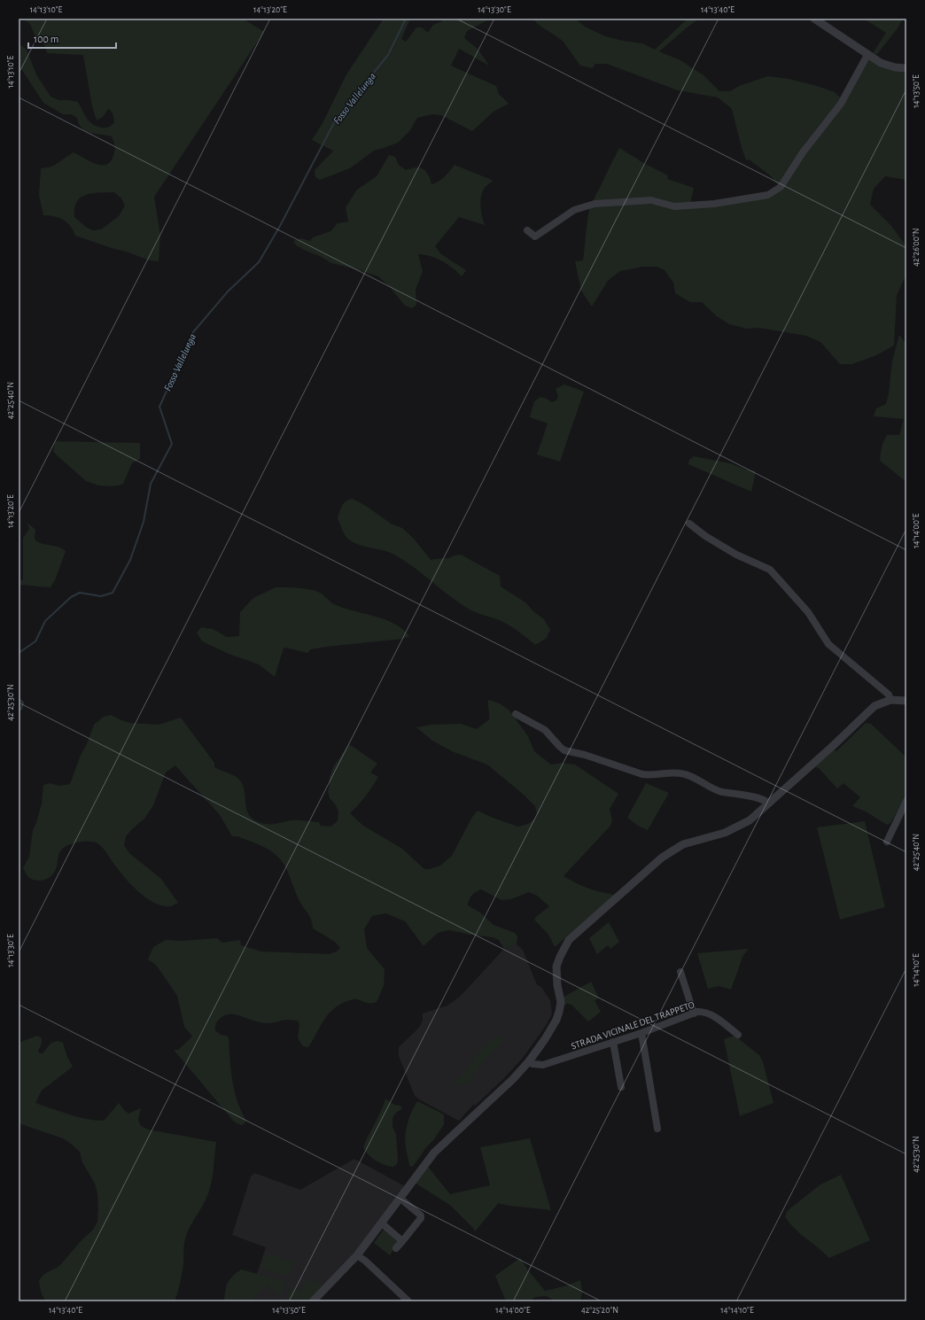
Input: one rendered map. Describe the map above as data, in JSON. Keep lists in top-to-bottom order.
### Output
{
  "streets": {
    "street": ["STRADA VICINALE DEL TRAPPETO"]
  },
  "water": ["Fosso Vallelunga"],
  "scale_bar": "100 m",
  "coordinates": [
    "14°13'10\"E",
    "14°13'20\"E",
    "14°13'30\"E",
    "14°13'40\"E",
    "14°13'50\"E",
    "42°26'00\"N",
    "42°25'40\"N",
    "14°14'00\"E",
    "42°25'30\"N",
    "14°14'10\"E",
    "42°25'20\"N"
  ]
}
